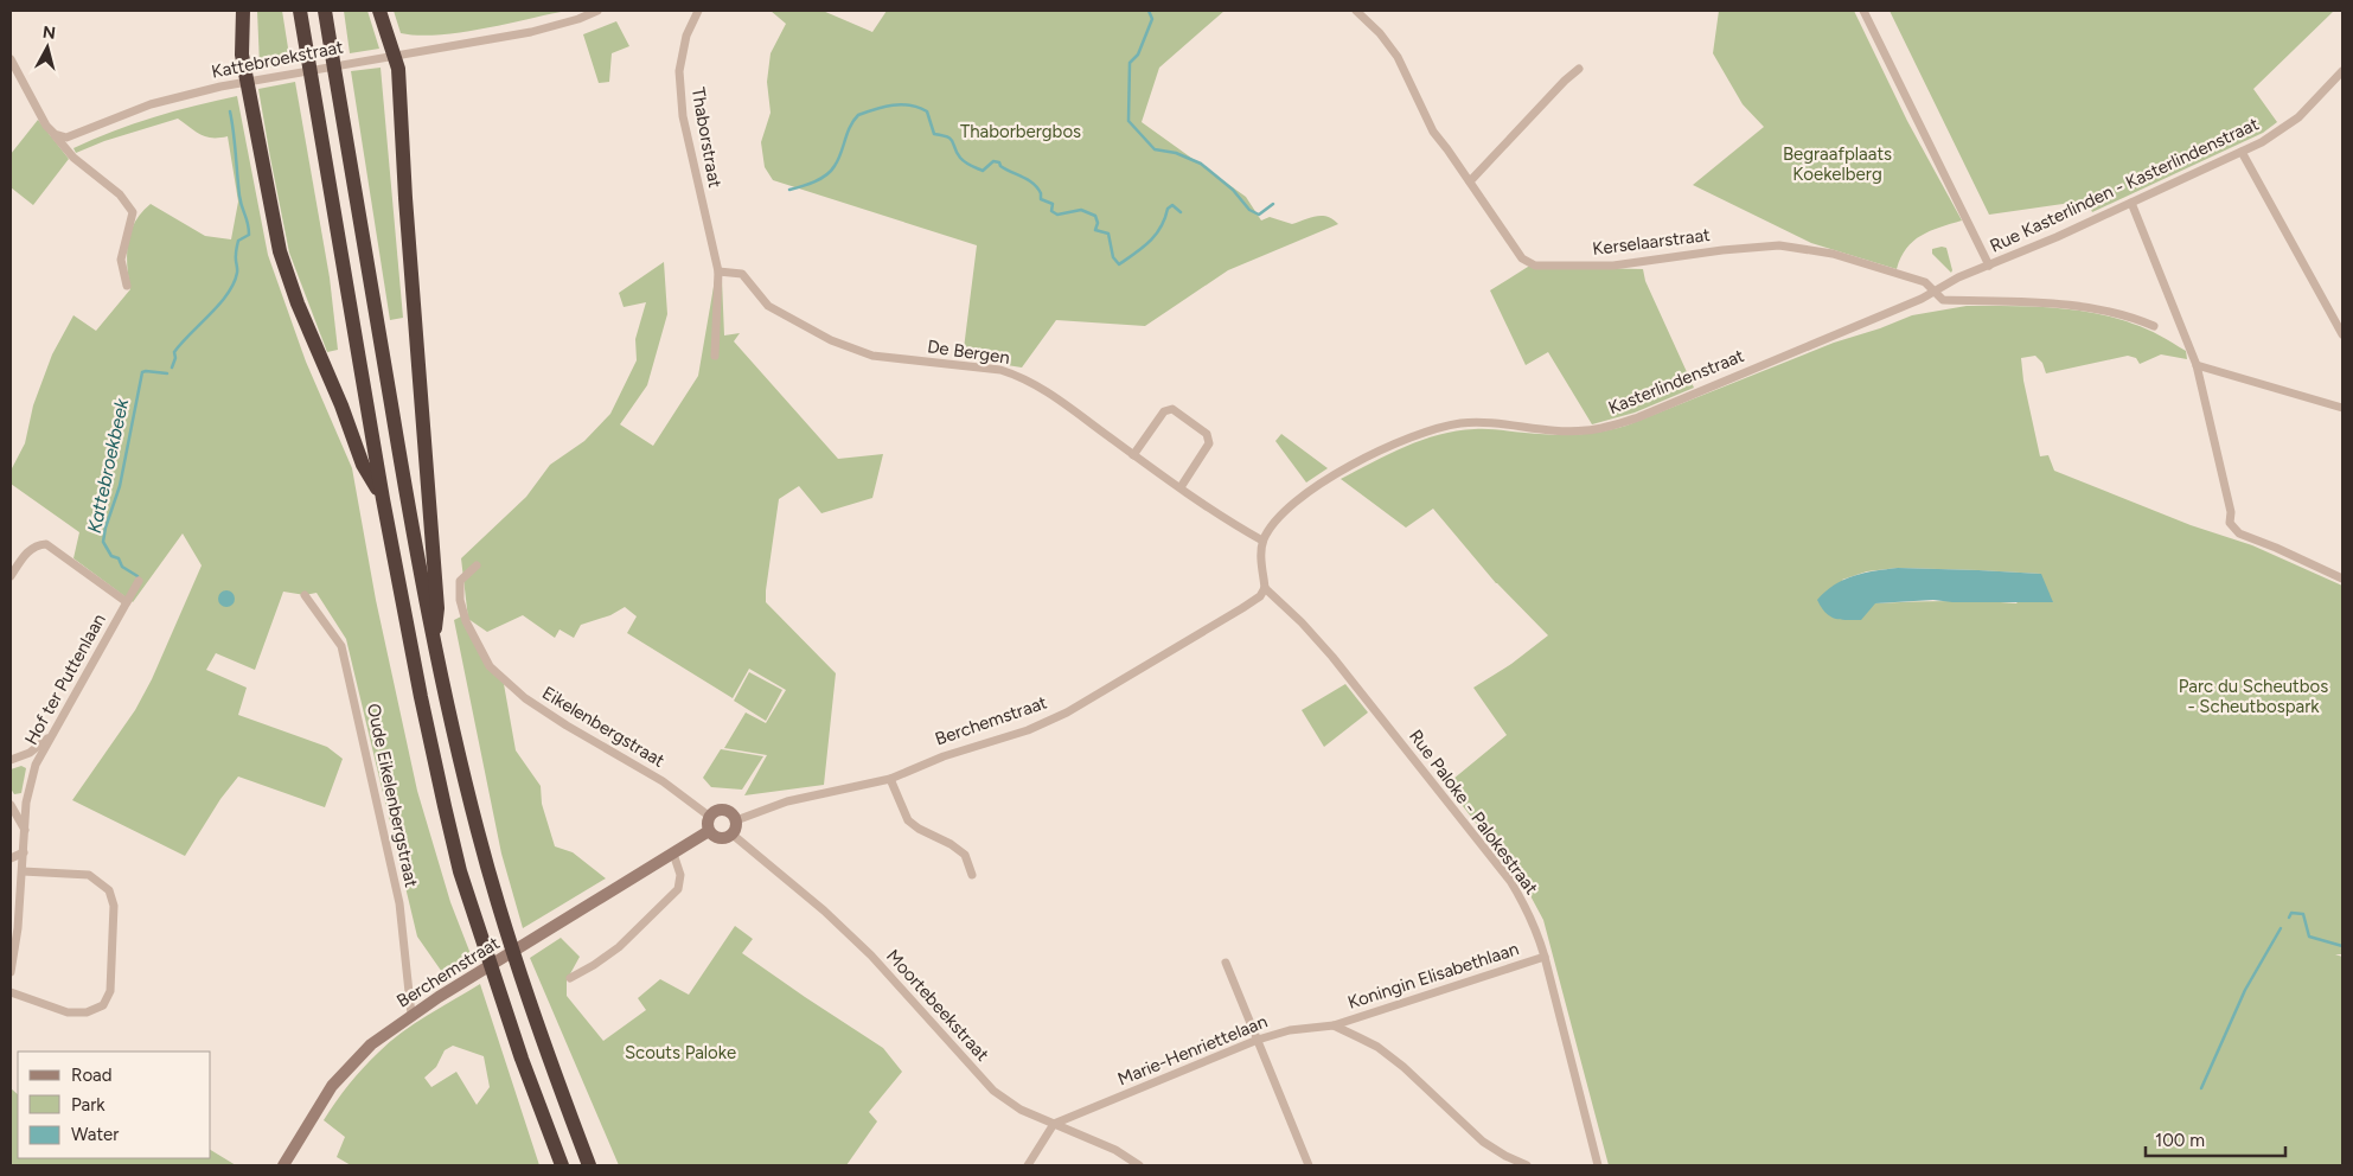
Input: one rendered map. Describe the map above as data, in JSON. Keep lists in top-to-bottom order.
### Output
{
  "streets": {
    "street": [
      "Kattebroekstraat",
      "Thaborstraat",
      "Rue Kasterlinden - Kasterlindenstraat",
      "Kerselaarstraat",
      "De Bergen",
      "Kasterlindenstraat",
      "Hof ter Puttenlaan",
      "Berchemstraat",
      "Eikelenbergstraat",
      "Oude Eikelenbergstraat",
      "Rue Paloke - Palokestraat",
      "Koningin Elisabethlaan",
      "Moortebeekstraat",
      "Marie-Henriettelaan"
    ]
  },
  "crossings": [
    ["Thaborstraat", "De Bergen"],
    ["Rue Kasterlinden - Kasterlindenstraat", "Kerselaarstraat"],
    ["Rue Kasterlinden - Kasterlindenstraat", "Kasterlindenstraat"],
    ["Kerselaarstraat", "Kasterlindenstraat"],
    ["De Bergen", "Kasterlindenstraat"],
    ["Berchemstraat", "Eikelenbergstraat"],
    ["Berchemstraat", "Oude Eikelenbergstraat"],
    ["Berchemstraat", "Rue Paloke - Palokestraat"],
    ["Berchemstraat", "Moortebeekstraat"],
    ["Eikelenbergstraat", "Moortebeekstraat"],
    ["Rue Paloke - Palokestraat", "Koningin Elisabethlaan"],
    ["Koningin Elisabethlaan", "Marie-Henriettelaan"],
    ["Moortebeekstraat", "Marie-Henriettelaan"]
  ],
  "water": ["Kattebroekbeek"],
  "parks": [
    "Thaborbergbos",
    "Begraafplaats Koekelberg",
    "Parc du Scheutbos - Scheutbospark",
    "Scouts Paloke"
  ],
  "legend": ["Road", "Park", "Water"],
  "scale_bar": "100 m",
  "north": "top"
}
